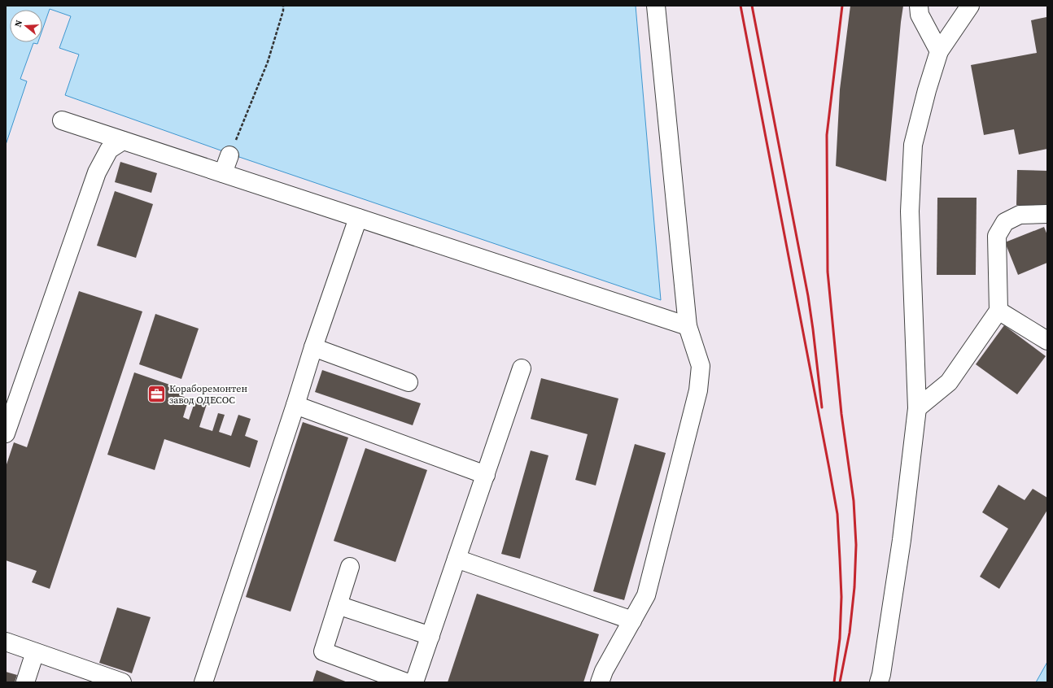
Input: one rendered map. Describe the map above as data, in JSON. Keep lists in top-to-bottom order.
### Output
{
  "places": {
    "office": ["Кораборемонтен завод ОДЕСОС"]
  },
  "north": "left"
}
